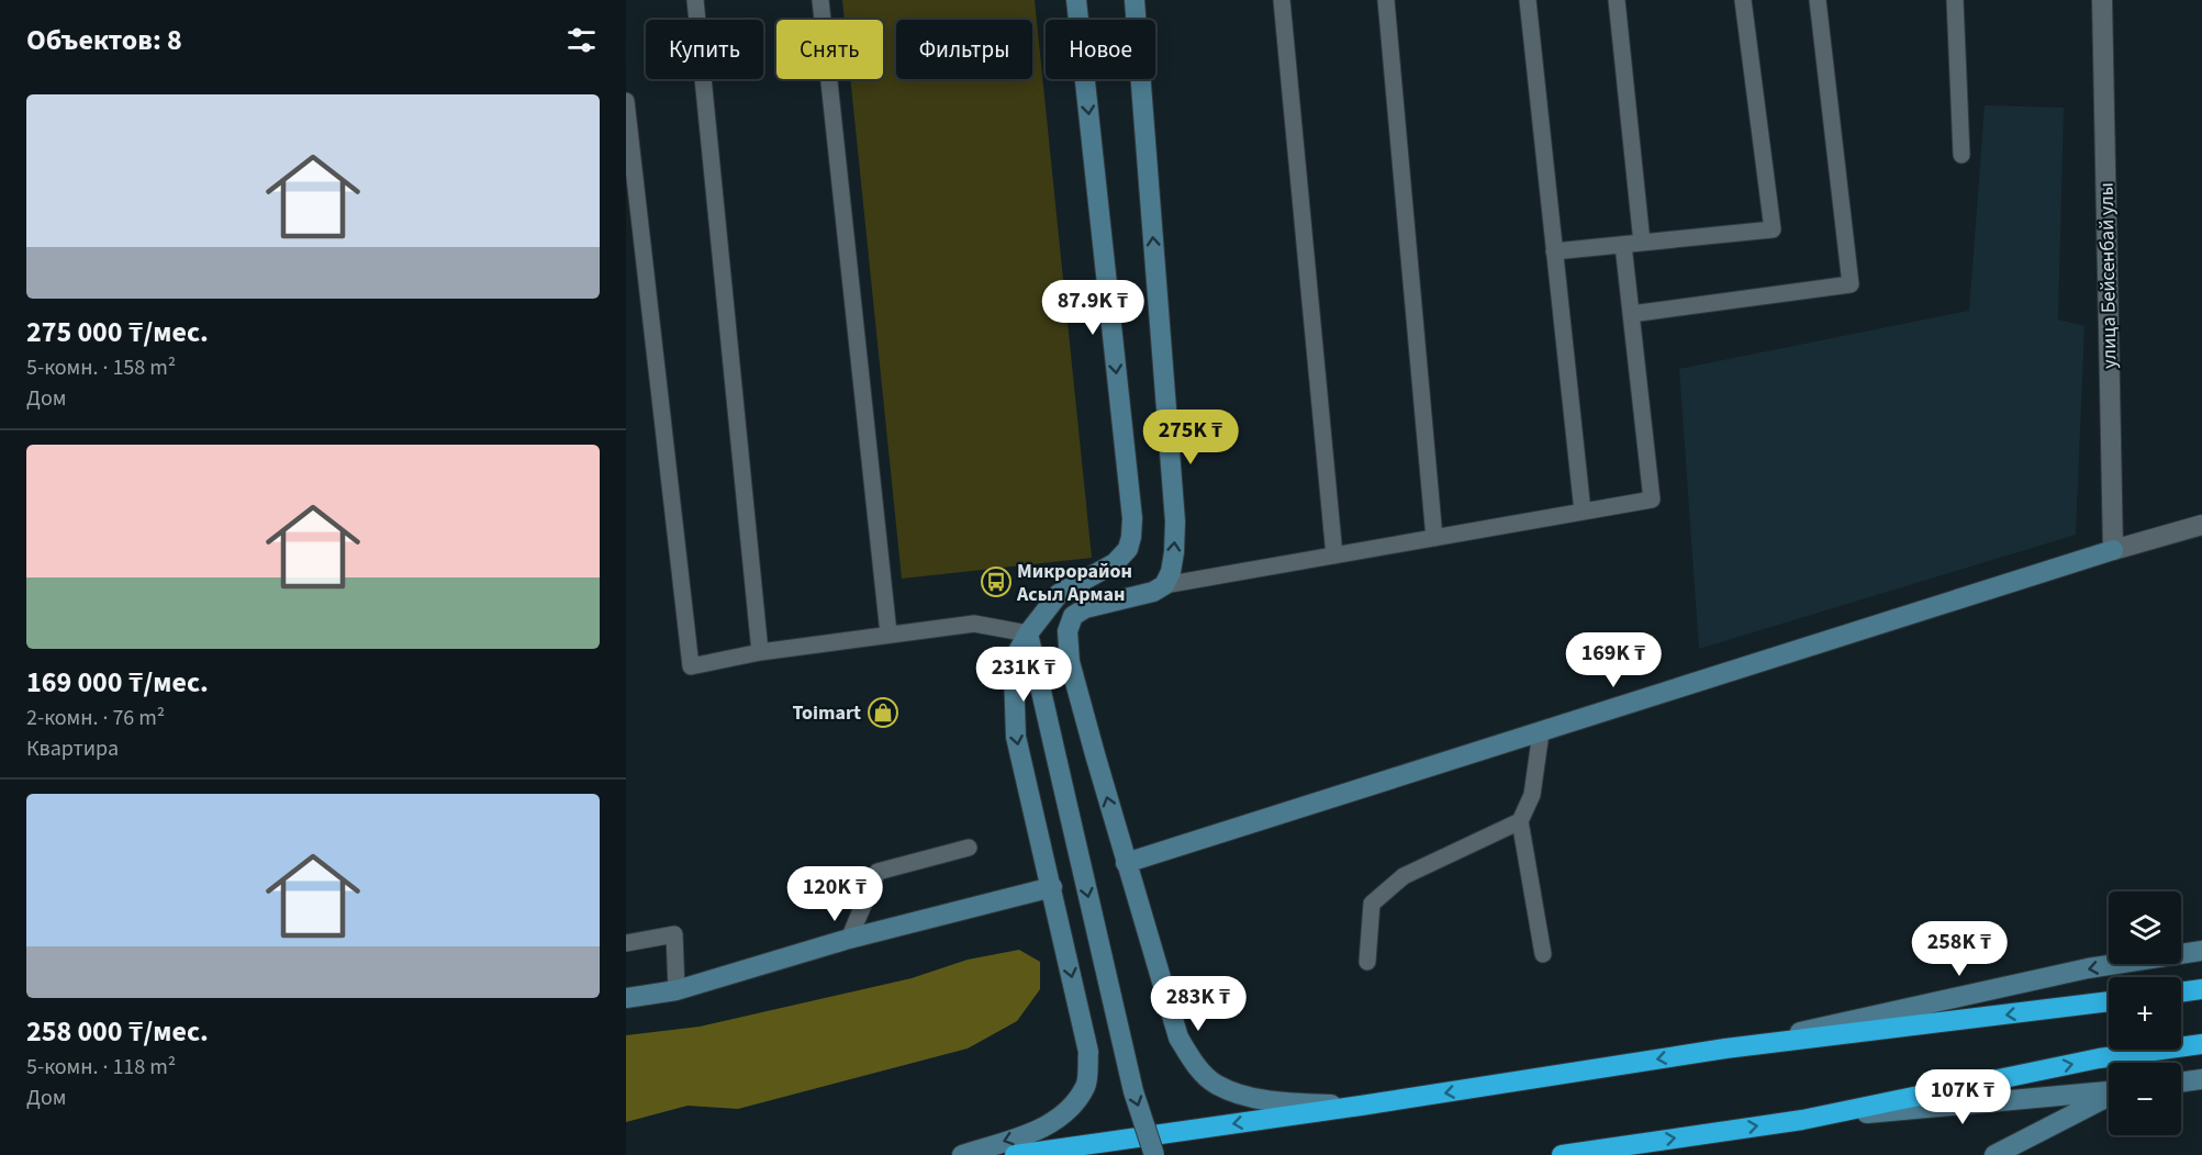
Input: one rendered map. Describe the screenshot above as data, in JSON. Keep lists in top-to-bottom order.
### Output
{
  "streets": {
    "street": ["улица Бейсенбай улы"]
  },
  "places": {
    "bus stop": ["Микрорайон Асыл Арман"],
    "shop": ["Toimart"]
  },
  "page": {
    "heading": "Объектов: 8",
    "chip": [
      "Купить",
      "Снять",
      "Фильтры",
      "Новое"
    ],
    "list": [
      {
        "name": "275 000 ₸/мес.",
        "note": "5-комн. · 158 m² · Дом"
      },
      {
        "name": "169 000 ₸/мес.",
        "note": "2-комн. · 76 m² · Квартира"
      },
      {
        "name": "258 000 ₸/мес.",
        "note": "5-комн. · 118 m² · Дом"
      }
    ],
    "price": [
      "87.9K ₸",
      "275K ₸",
      "169K ₸",
      "231K ₸",
      "120K ₸",
      "258K ₸",
      "283K ₸",
      "107K ₸"
    ],
    "map_buttons": ["+", "−"]
  }
}
